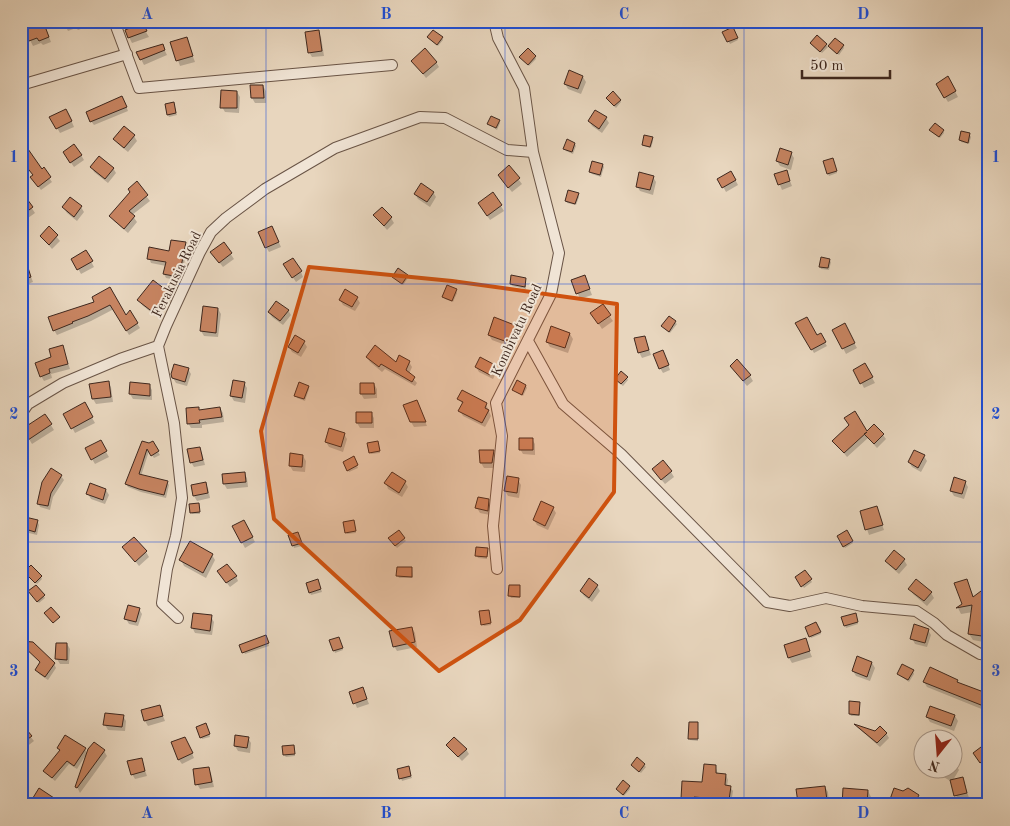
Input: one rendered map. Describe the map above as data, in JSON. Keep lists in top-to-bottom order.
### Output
{
  "streets": {
    "street": ["Ferakusia Road", "Kombivatu Road"]
  },
  "crossings": [
    ["Ferakusia Road", "Kombivatu Road"]
  ],
  "scale_bar": "50 m",
  "north": "bottom",
  "grid": {
    "columns": [
      "A",
      "B",
      "C",
      "D"
    ],
    "rows": ["1", "2", "3"]
  }
}
